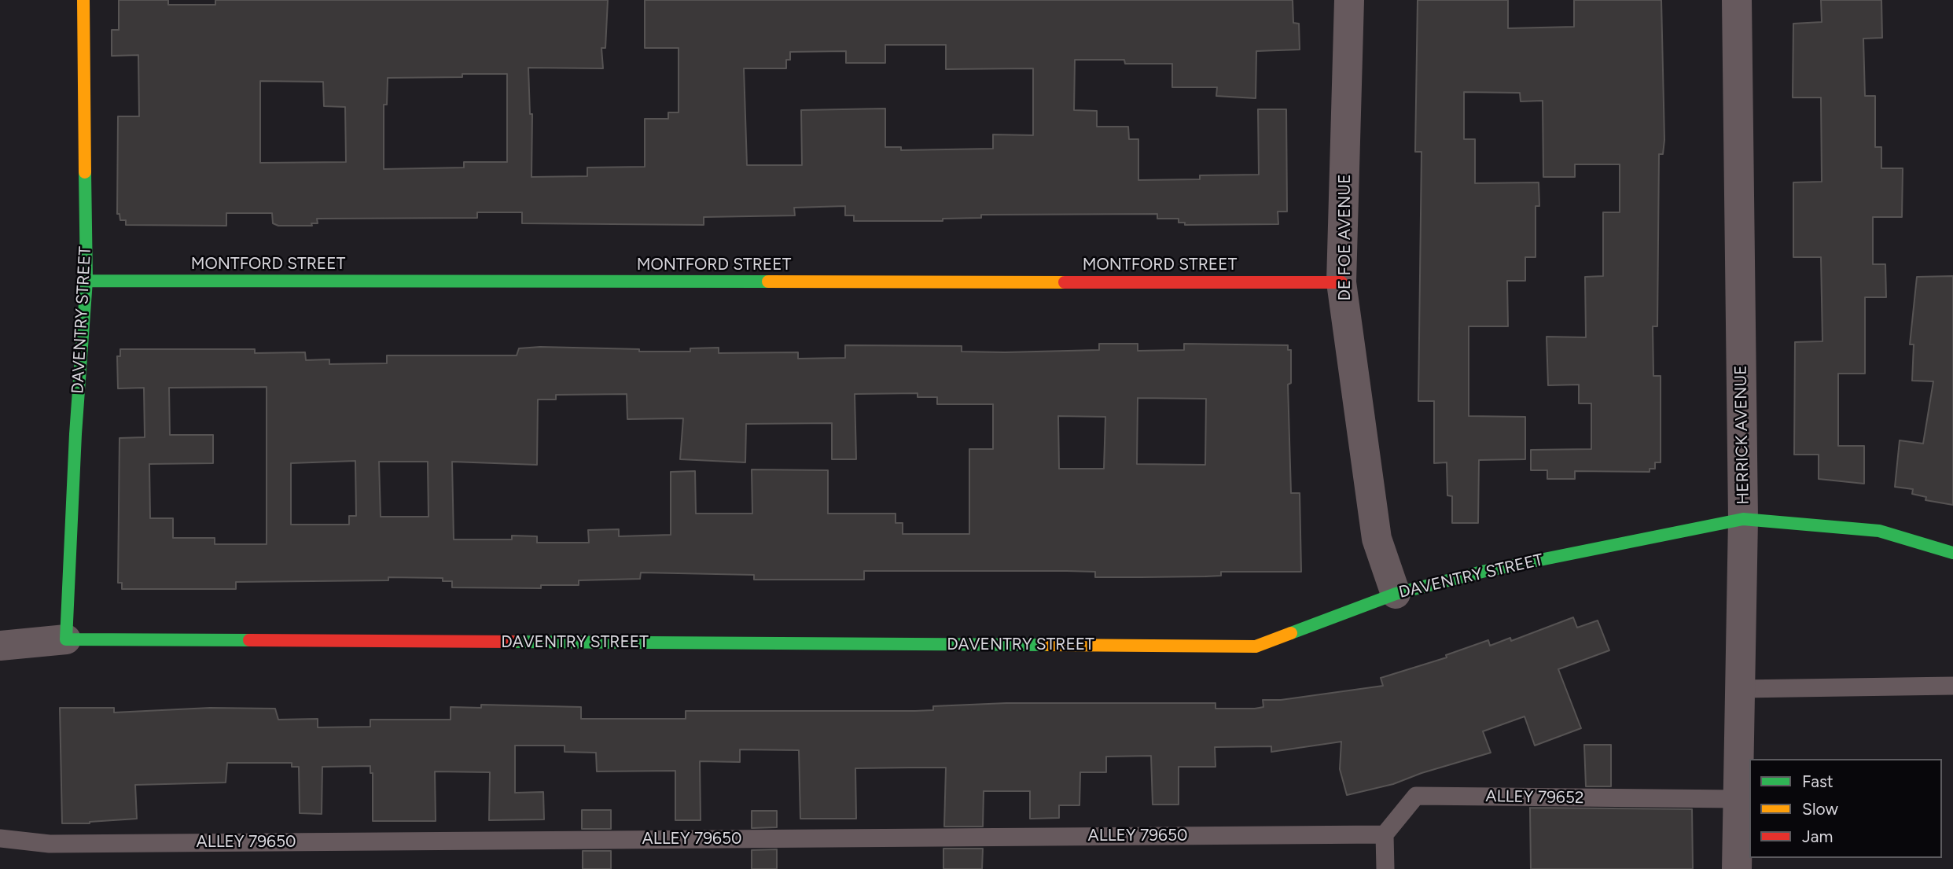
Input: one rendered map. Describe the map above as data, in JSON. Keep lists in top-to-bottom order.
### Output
{
  "streets": {
    "street": [
      "DE FOE AVENUE",
      "MONTFORD STREET",
      "DAVENTRY STREET",
      "HERRICK AVENUE"
    ],
    "lane": ["ALLEY 79652", "ALLEY 79650"]
  },
  "crossings": [
    ["DE FOE AVENUE", "MONTFORD STREET"],
    ["DE FOE AVENUE", "DAVENTRY STREET"],
    ["MONTFORD STREET", "DAVENTRY STREET"],
    ["DAVENTRY STREET", "HERRICK AVENUE"],
    ["HERRICK AVENUE", "ALLEY 79652"],
    ["ALLEY 79652", "ALLEY 79650"]
  ],
  "legend": ["Fast", "Slow", "Jam"]
}
